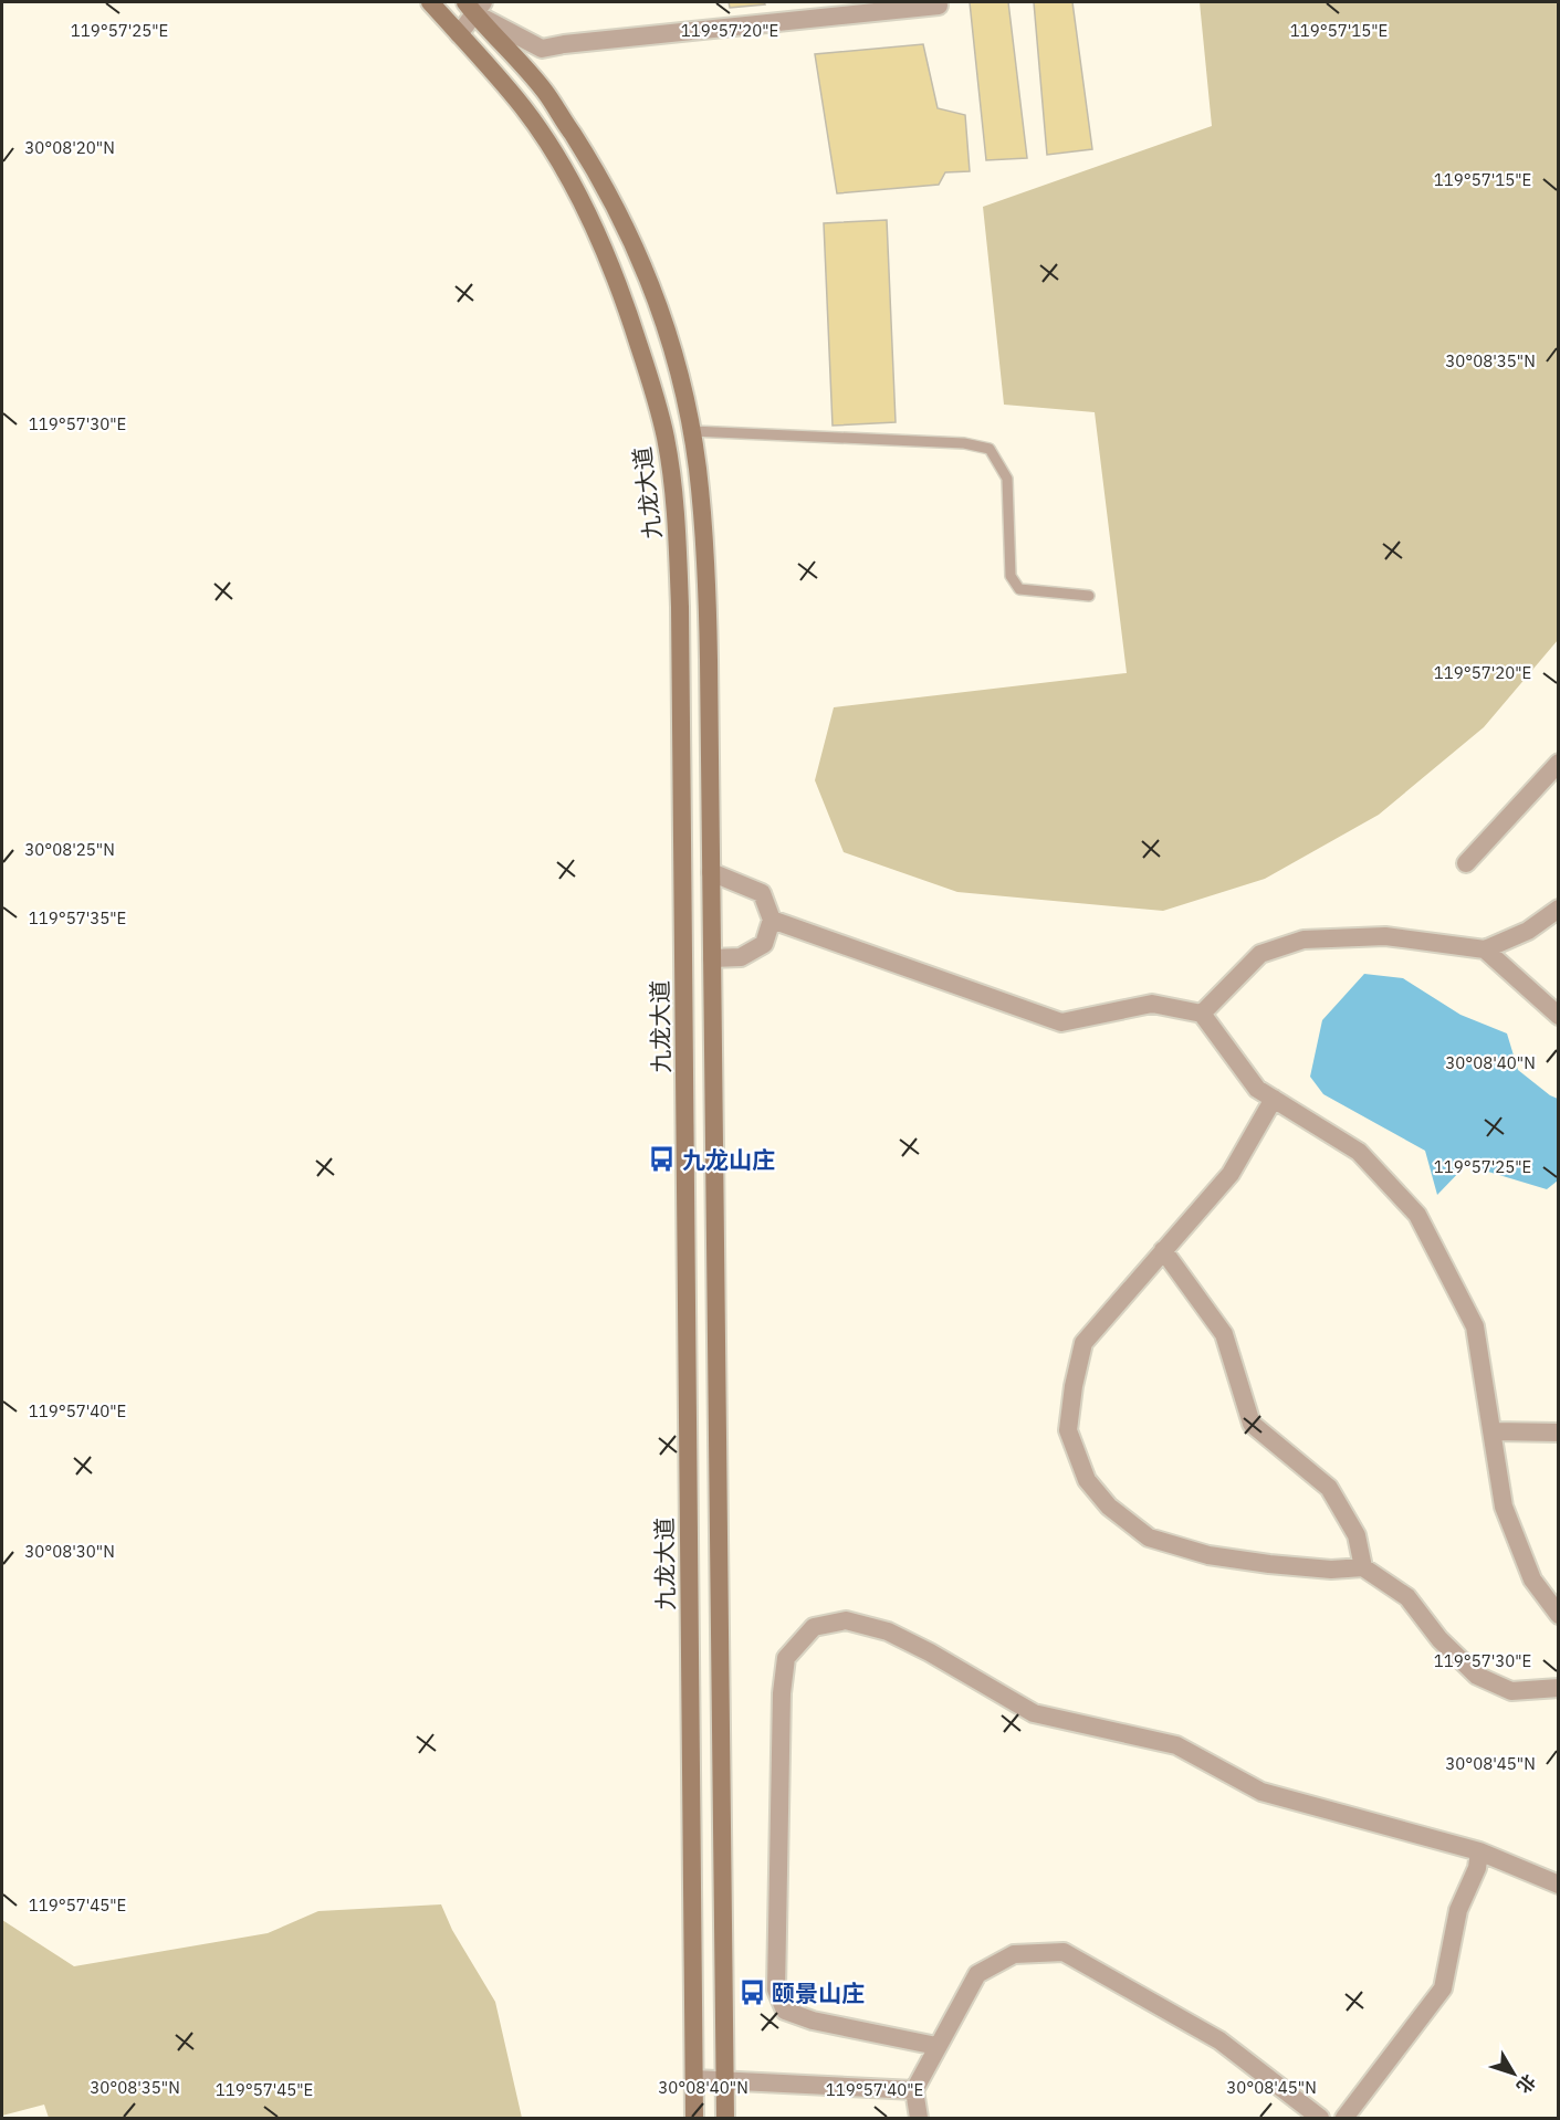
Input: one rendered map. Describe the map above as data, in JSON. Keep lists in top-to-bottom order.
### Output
{
  "streets": {
    "main road": ["九龙大道"]
  },
  "places": {
    "bus stop": ["九龙山庄", "颐景山庄"]
  },
  "north": "bottom right",
  "coordinates": [
    "119°57'25\"E",
    "119°57'20\"E",
    "119°57'15\"E",
    "30°08'20\"N",
    "30°08'35\"N",
    "119°57'30\"E",
    "30°08'25\"N",
    "119°57'35\"E",
    "30°08'40\"N",
    "119°57'40\"E",
    "30°08'30\"N",
    "30°08'45\"N",
    "119°57'45\"E"
  ]
}
